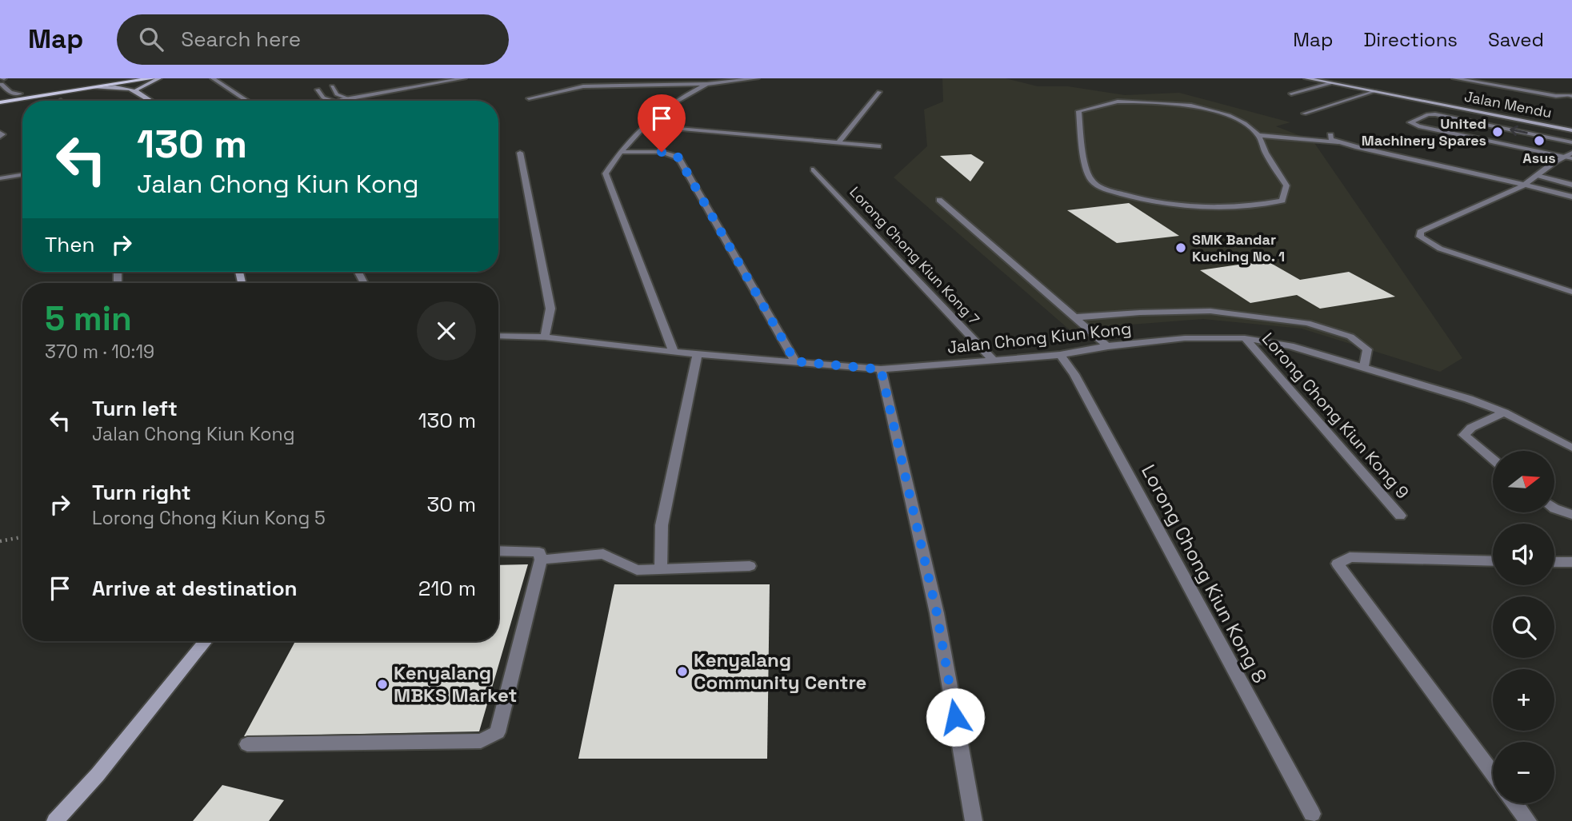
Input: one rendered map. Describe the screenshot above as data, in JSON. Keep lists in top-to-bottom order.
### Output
{
  "streets": {
    "main road": ["Jalan Mendu"],
    "street": [
      "Lorong Chong Kiun Kong 7",
      "Jalan Chong Kiun Kong",
      "Lorong Chong Kiun Kong 9",
      "Lorong Chong Kiun Kong 8"
    ]
  },
  "crossings": [
    ["Lorong Chong Kiun Kong 7", "Jalan Chong Kiun Kong"],
    ["Jalan Chong Kiun Kong", "Lorong Chong Kiun Kong 9"],
    ["Jalan Chong Kiun Kong", "Lorong Chong Kiun Kong 8"]
  ],
  "places": [
    "United Machinery Spares",
    "Asus",
    "SMK Bandar Kuching No. 1",
    "Kenyalang Community Centre",
    "Kenyalang MBKS Market"
  ],
  "north": "right",
  "page": {
    "header": "Map",
    "search": "Search here",
    "nav": ["Map", "Directions", "Saved"],
    "turn": ["130 m", "Jalan Chong Kiun Kong"],
    "then": "Then",
    "heading": ["5 min", "370 m · 10:19"],
    "list": [
      {
        "name": "Turn left",
        "note": "Jalan Chong Kiun Kong",
        "value": "130 m"
      },
      {
        "name": "Turn right",
        "note": "Lorong Chong Kiun Kong 5",
        "value": "30 m"
      },
      {
        "name": "Arrive at destination",
        "value": "210 m"
      }
    ],
    "map_buttons": ["+", "−"]
  }
}
